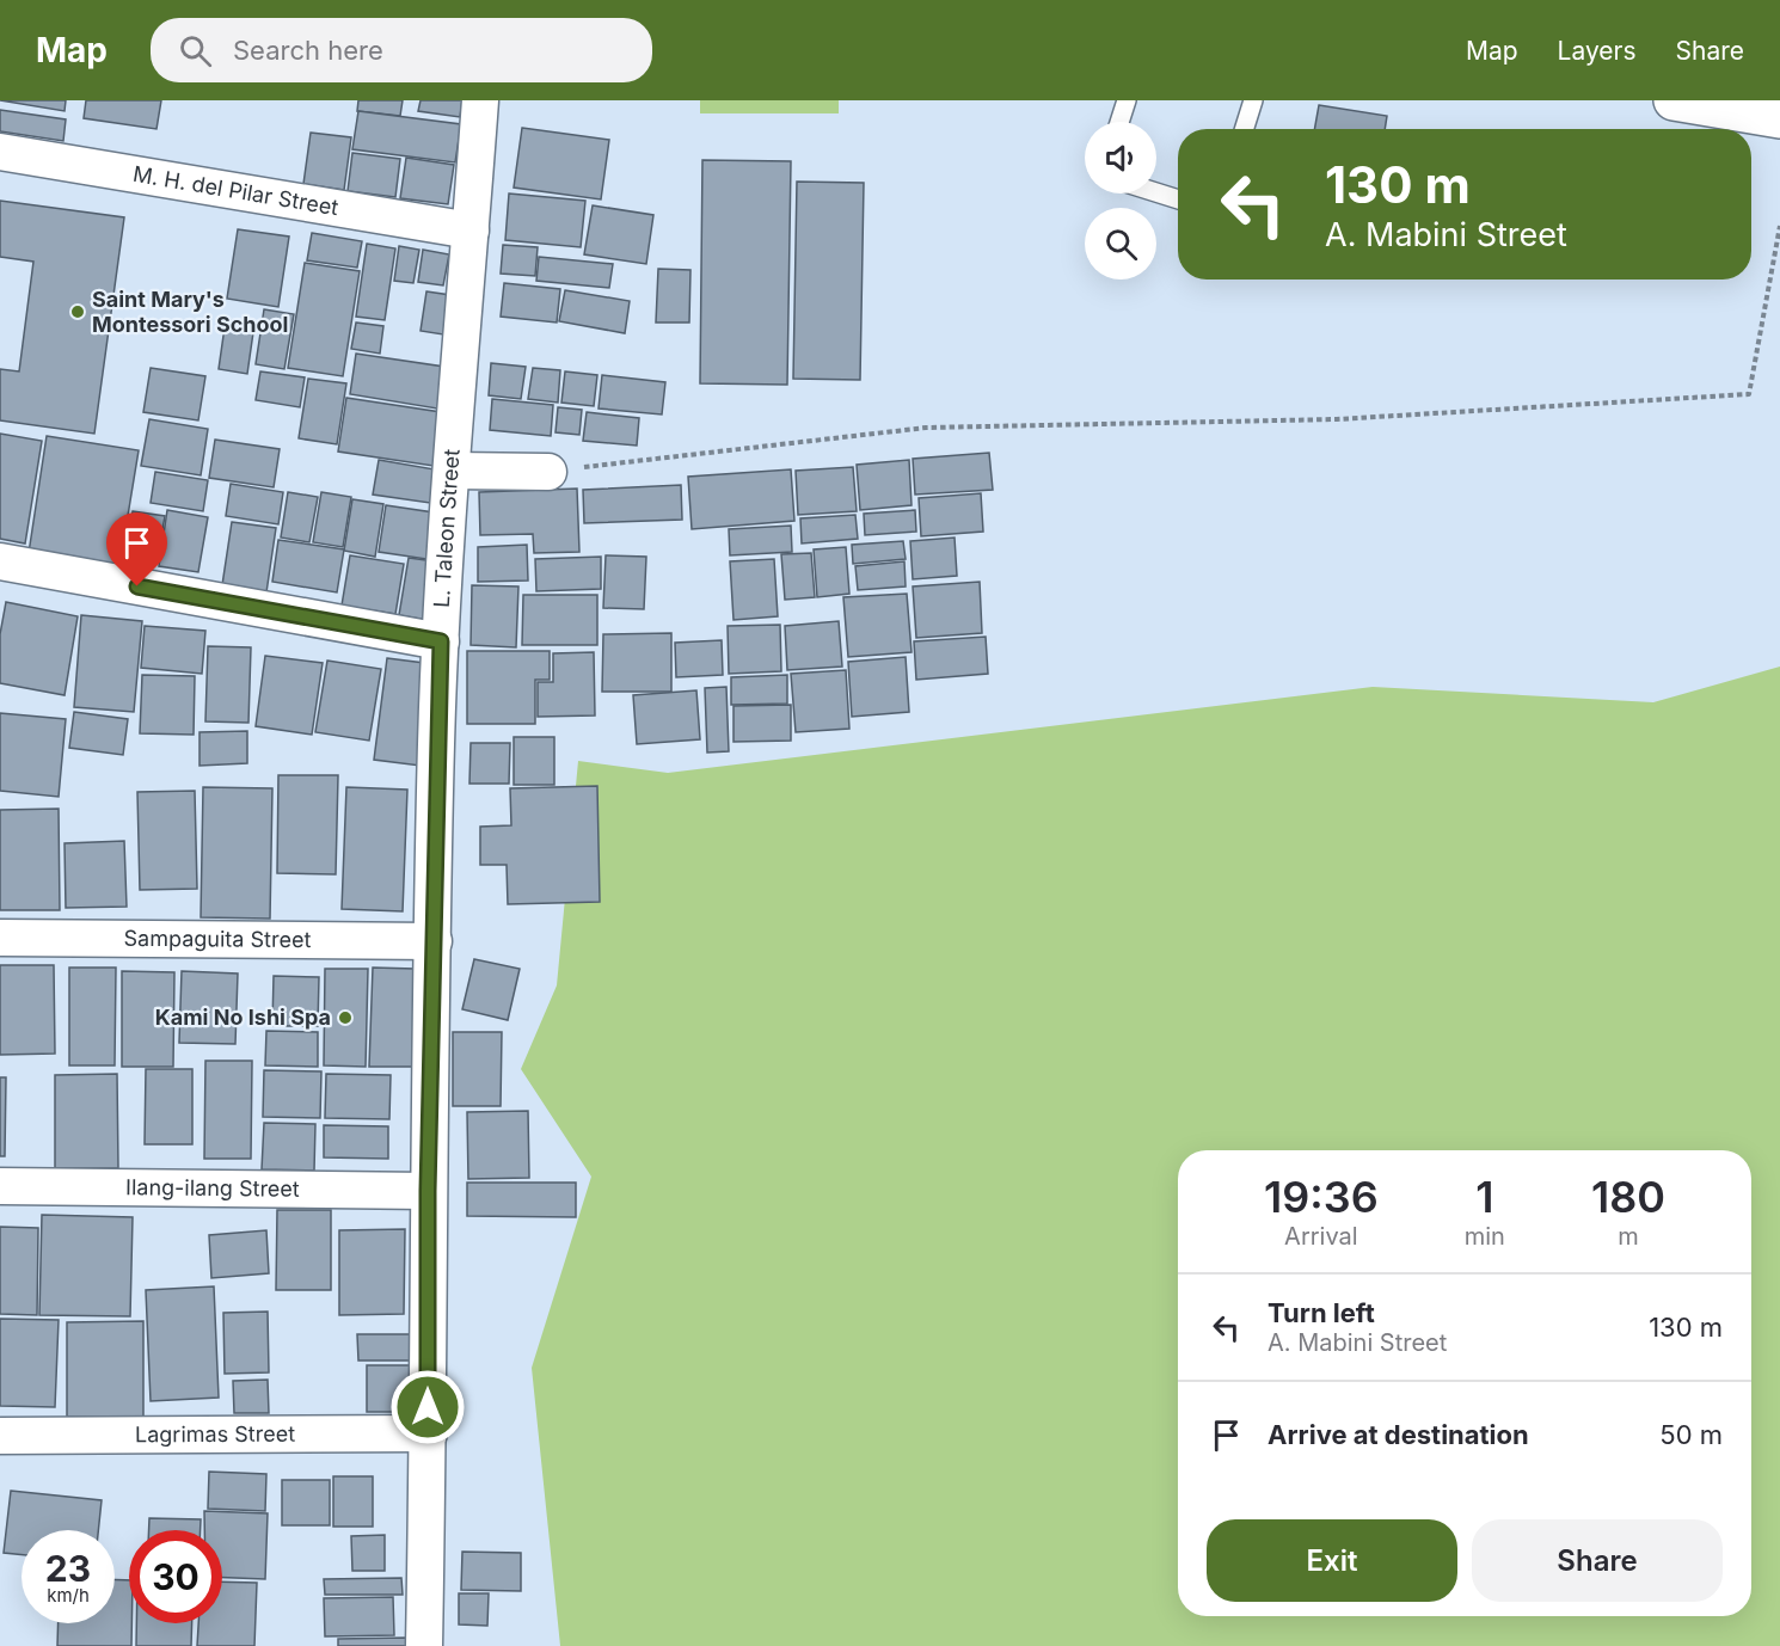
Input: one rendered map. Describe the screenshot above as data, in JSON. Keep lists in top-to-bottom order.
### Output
{
  "streets": {
    "street": [
      "M. H. del Pilar Street",
      "L. Taleon Street",
      "Sampaguita Street",
      "Ilang-ilang Street",
      "Lagrimas Street"
    ]
  },
  "crossings": [
    ["M. H. del Pilar Street", "L. Taleon Street"],
    ["L. Taleon Street", "Sampaguita Street"],
    ["L. Taleon Street", "Ilang-ilang Street"],
    ["L. Taleon Street", "Lagrimas Street"]
  ],
  "places": ["Saint Mary's Montessori School", "Kami No Ishi Spa"],
  "page": {
    "header": "Map",
    "search": "Search here",
    "nav": ["Map", "Layers", "Share"],
    "turn": ["130 m", "A. Mabini Street"],
    "eta": [
      "19:36",
      "Arrival",
      "1",
      "min",
      "180",
      "m"
    ],
    "list": [
      {
        "name": "Turn left",
        "note": "A. Mabini Street",
        "value": "130 m"
      },
      {
        "name": "Arrive at destination",
        "value": "50 m"
      }
    ],
    "buttons": ["Exit", "Share"],
    "speed": "23 km/h",
    "limit": "30"
  }
}
